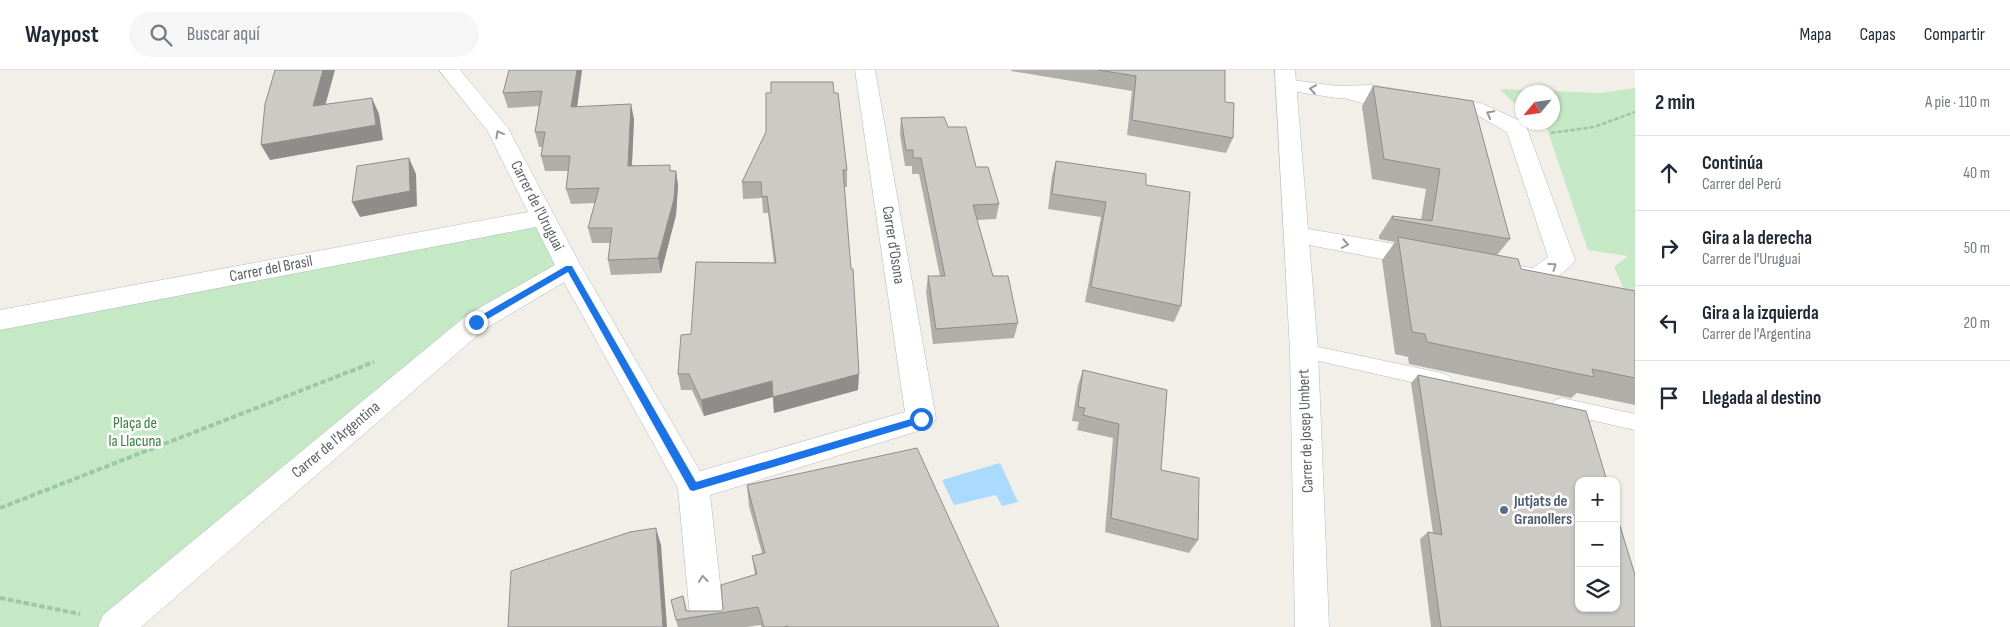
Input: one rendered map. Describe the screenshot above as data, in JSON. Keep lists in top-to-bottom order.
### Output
{
  "streets": {
    "street": [
      "Carrer de l'Uruguai",
      "Carrer d'Osona",
      "Carrer del Brasil",
      "Carrer de Josep Umbert",
      "Carrer de l'Argentina"
    ]
  },
  "crossings": [
    ["Carrer de l'Uruguai", "Carrer d'Osona"],
    ["Carrer de l'Uruguai", "Carrer del Brasil"],
    ["Carrer de l'Uruguai", "Carrer de l'Argentina"]
  ],
  "one_way": ["Carrer de l'Uruguai"],
  "parks": ["Plaça de la Llacuna"],
  "places": ["Jutjats de Granollers"],
  "north": "bottom left",
  "page": {
    "header": "Waypost",
    "search": "Buscar aquí",
    "nav": ["Mapa", "Capas", "Compartir"],
    "heading": ["2 min", "A pie · 110 m"],
    "list": [
      ["Continúa", "Carrer del Perú", "40 m"],
      ["Gira a la derecha", "Carrer de l'Uruguai", "50 m"],
      ["Gira a la izquierda", "Carrer de l'Argentina", "20 m"],
      "Llegada al destino"
    ],
    "map_buttons": ["+", "−"]
  }
}
